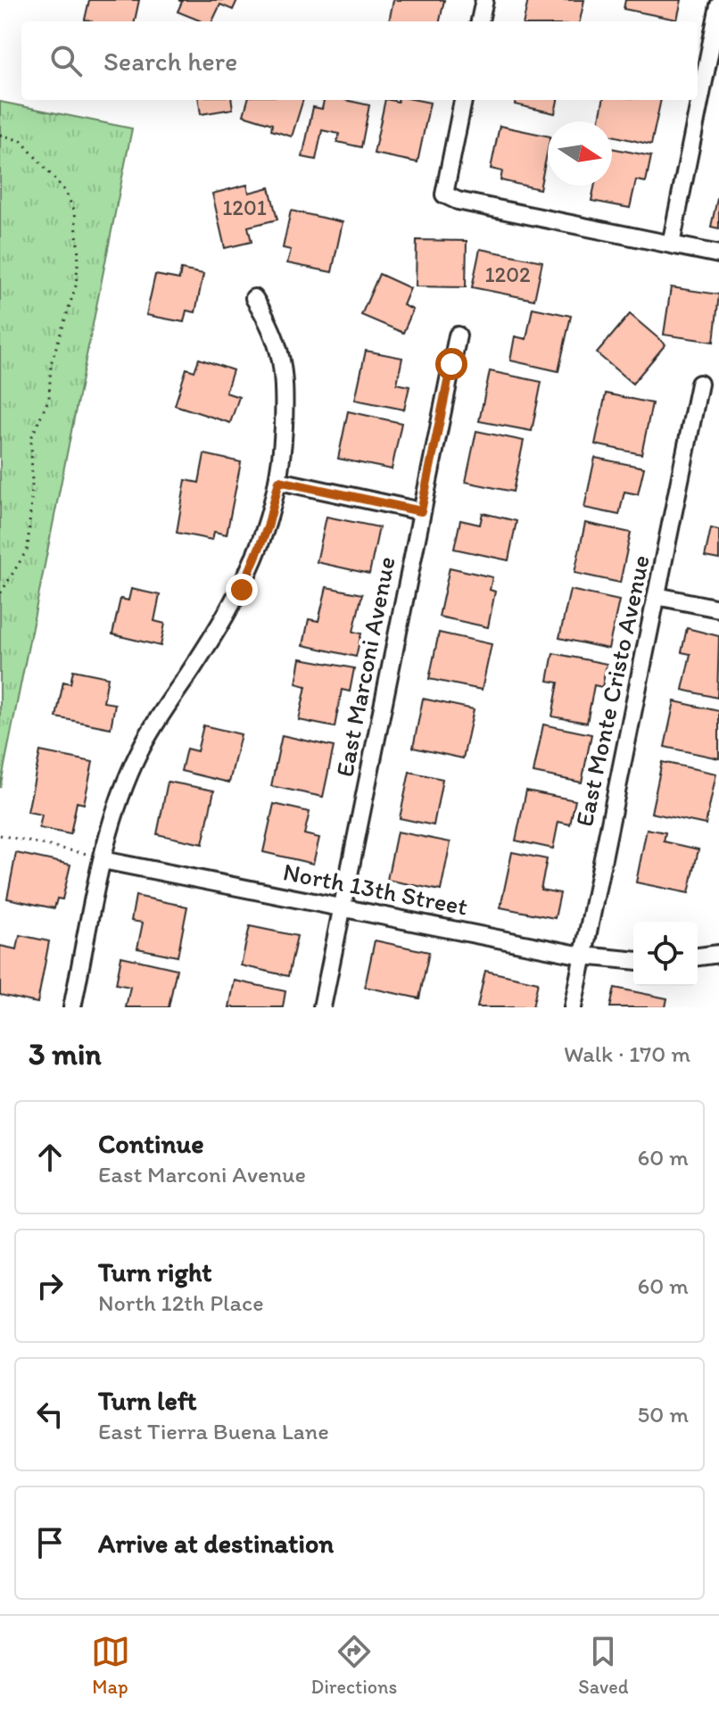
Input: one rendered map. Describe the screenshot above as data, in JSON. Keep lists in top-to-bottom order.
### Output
{
  "streets": {
    "street": ["East Marconi Avenue", "East Monte Cristo Avenue", "North 13th Street"]
  },
  "crossings": [
    ["East Marconi Avenue", "North 13th Street"],
    ["East Monte Cristo Avenue", "North 13th Street"]
  ],
  "house_numbers": ["1201", "1202"],
  "north": "right",
  "page": {
    "search": "Search here",
    "heading": ["3 min", "Walk · 170 m"],
    "list": [
      ["Continue", "East Marconi Avenue", "60 m"],
      ["Turn right", "North 12th Place", "60 m"],
      ["Turn left", "East Tierra Buena Lane", "50 m"],
      "Arrive at destination"
    ],
    "nav": ["Map", "Directions", "Saved"]
  }
}
